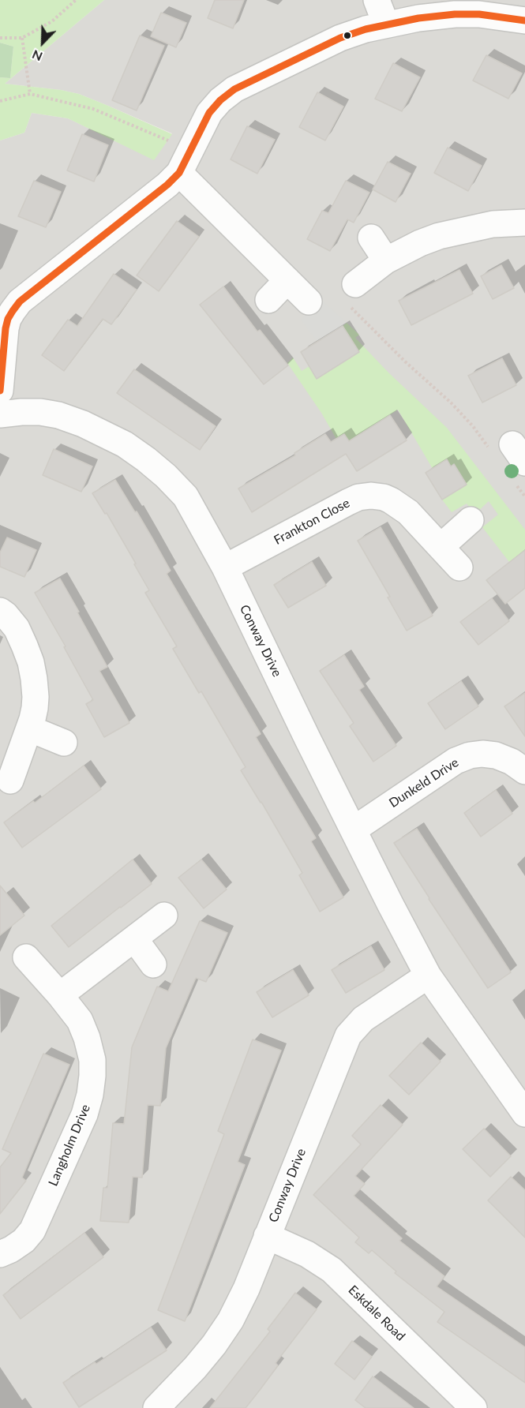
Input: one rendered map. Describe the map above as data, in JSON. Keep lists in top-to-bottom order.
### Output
{
  "streets": {
    "street": [
      "Frankton Close",
      "Conway Drive",
      "Dunkeld Drive",
      "Langholm Drive",
      "Eskdale Road"
    ]
  },
  "crossings": [
    ["Frankton Close", "Conway Drive"],
    ["Conway Drive", "Dunkeld Drive"],
    ["Conway Drive", "Eskdale Road"]
  ],
  "north": "bottom left"
}
